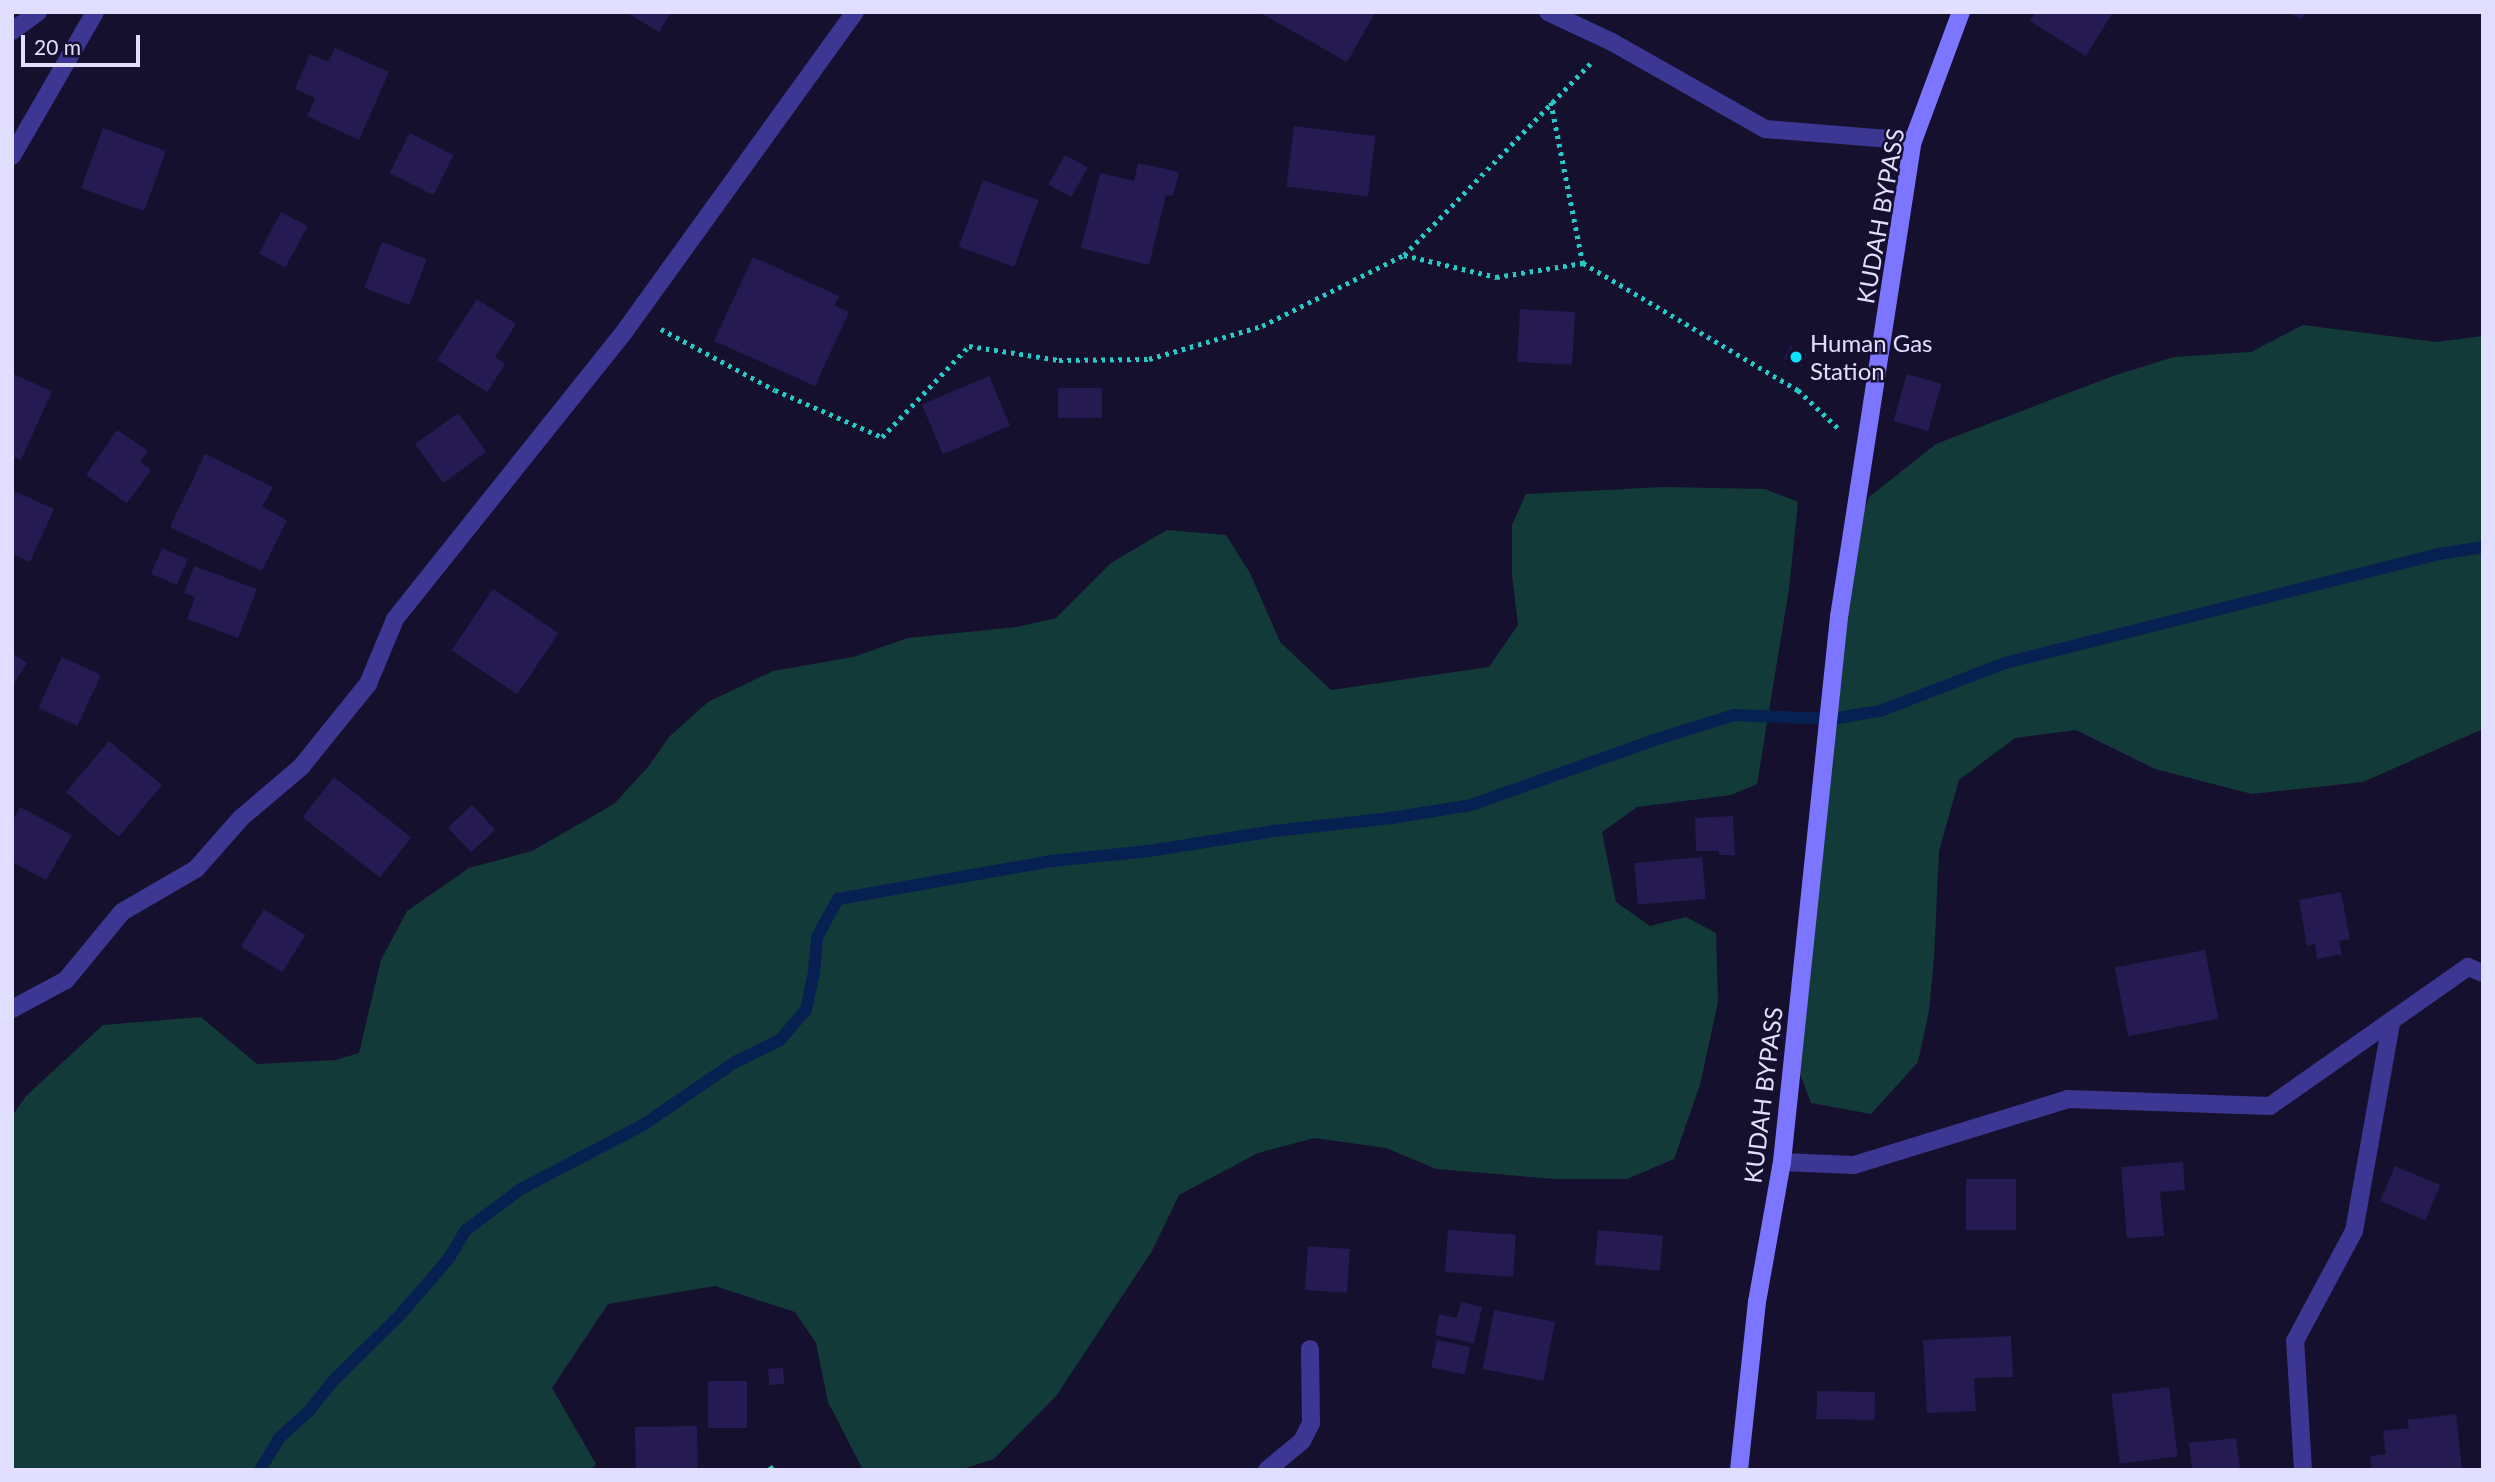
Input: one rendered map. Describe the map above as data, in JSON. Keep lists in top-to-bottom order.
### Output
{
  "streets": {
    "street": ["KUDAH BYPASS"]
  },
  "places": ["Human Gas Station"],
  "scale_bar": "20 m"
}
